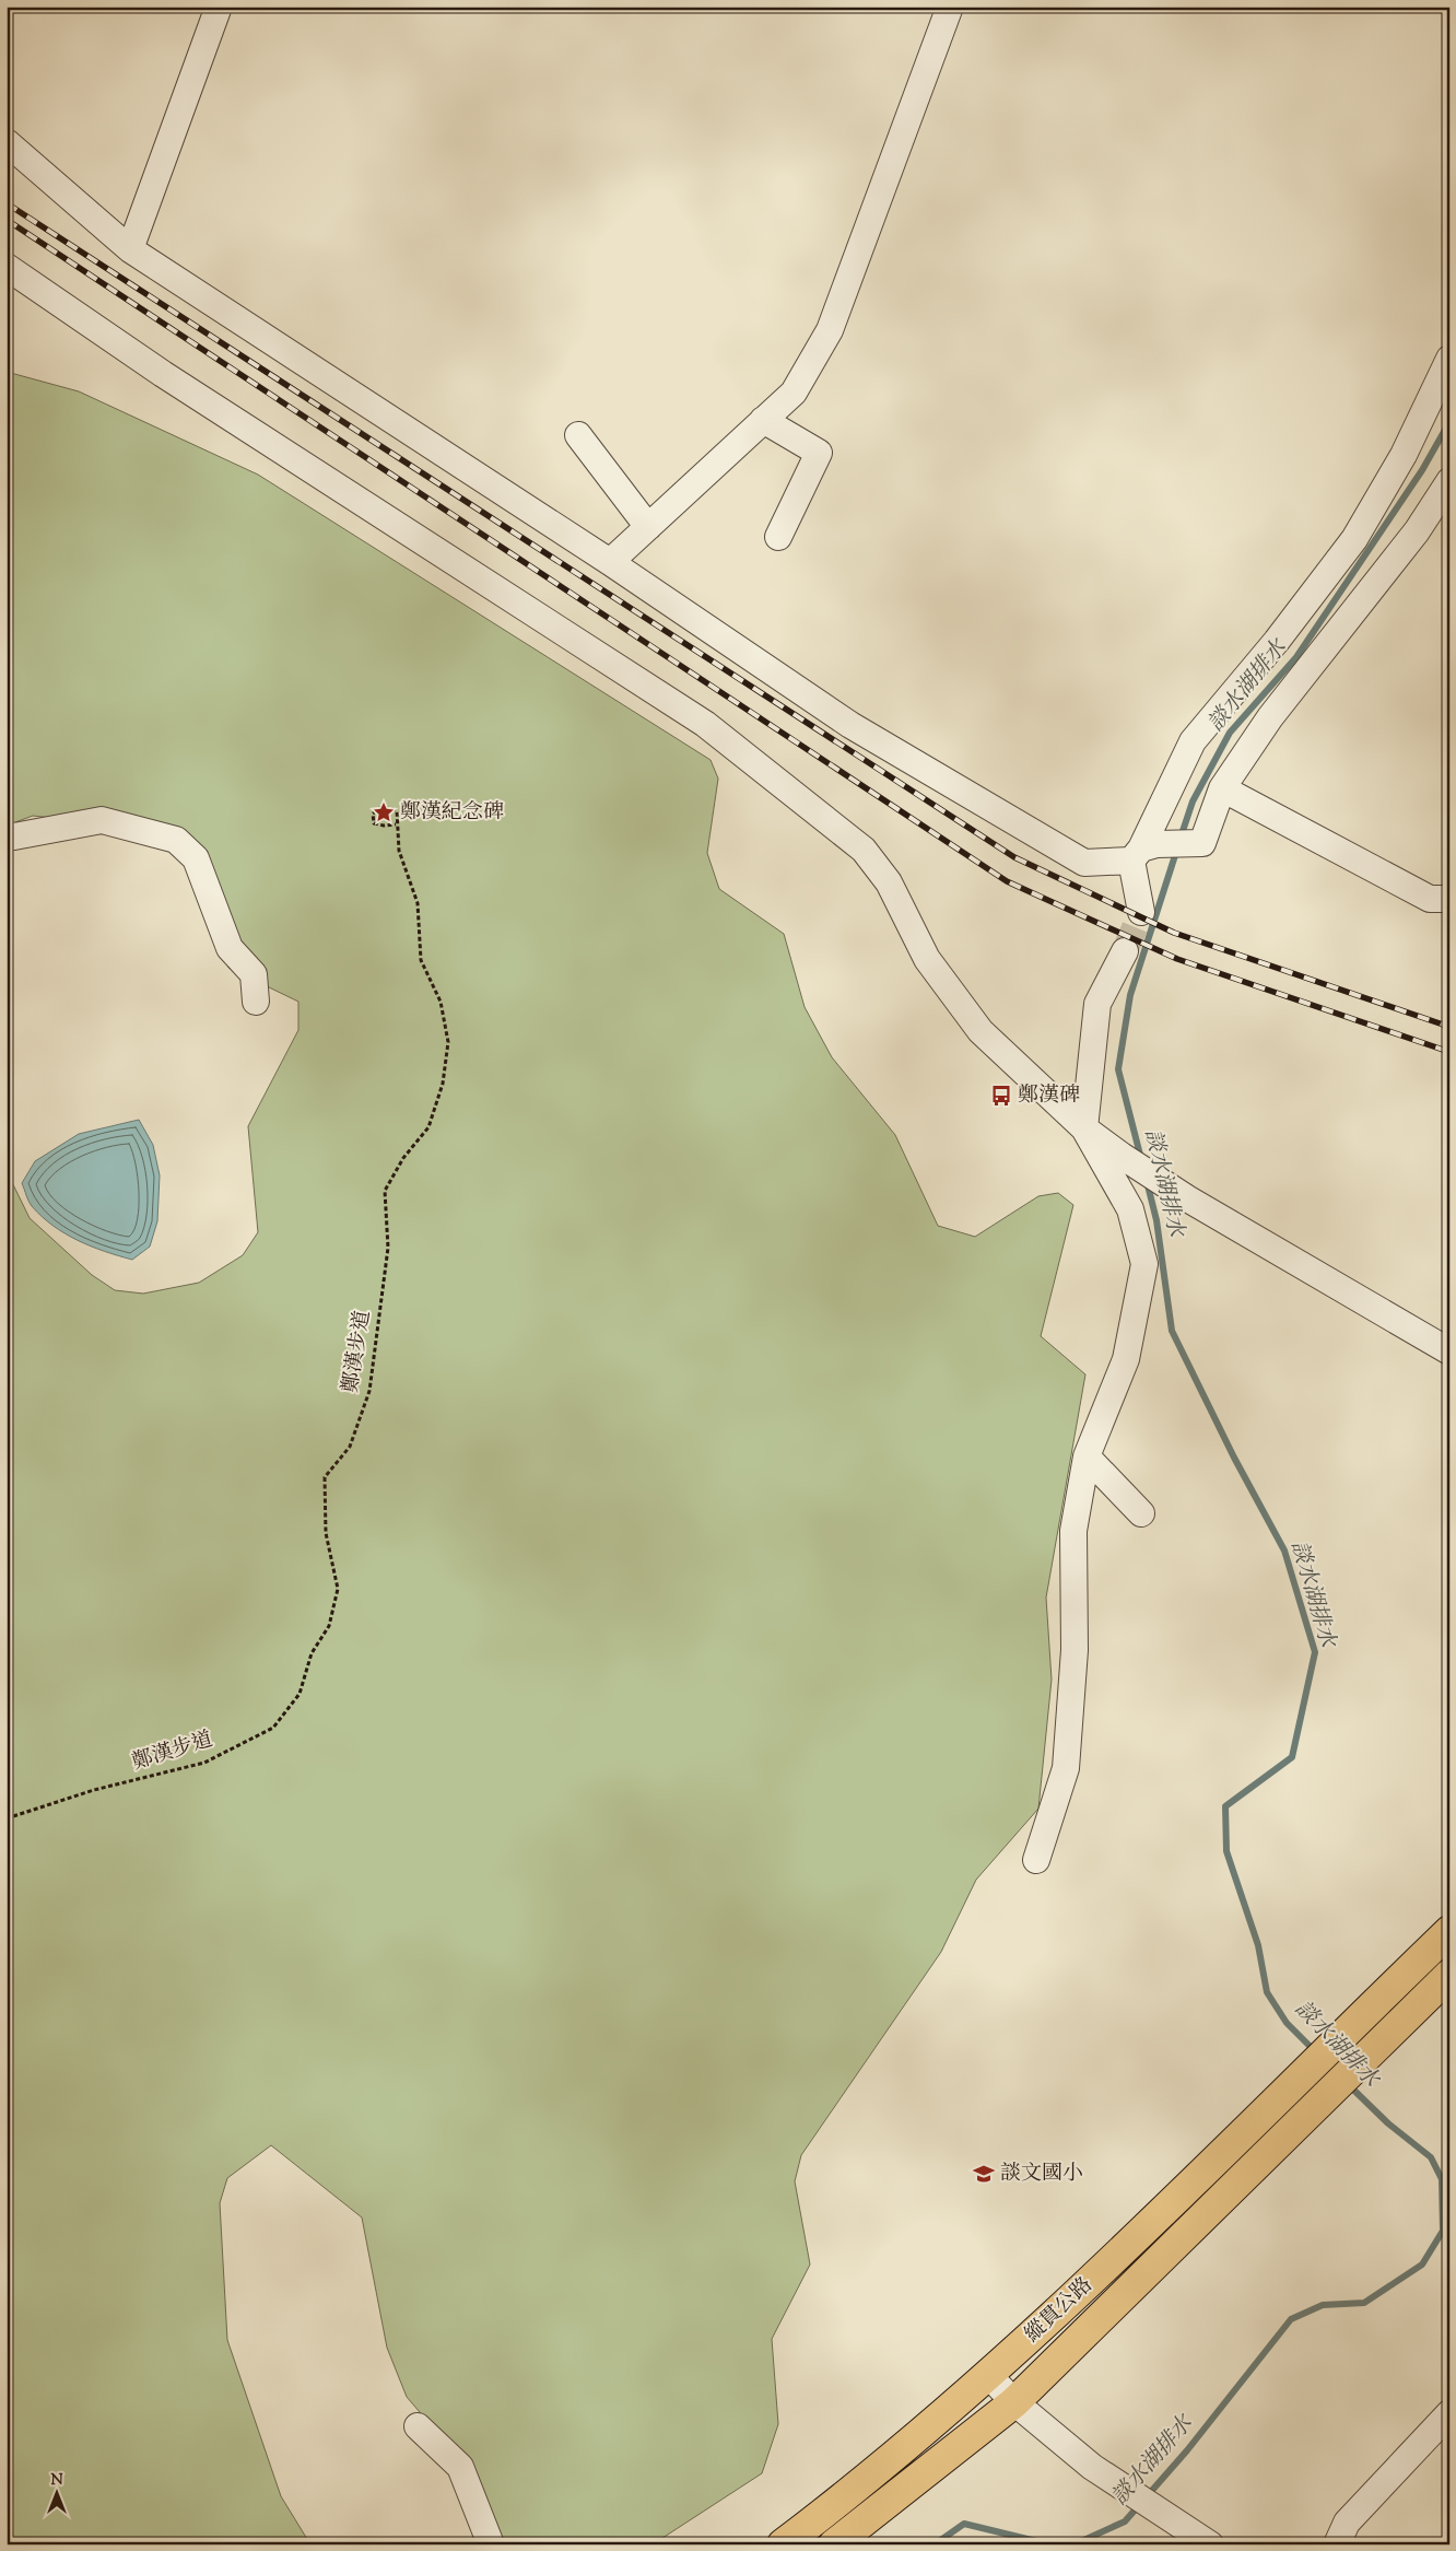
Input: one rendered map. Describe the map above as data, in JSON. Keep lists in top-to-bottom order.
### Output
{
  "streets": {
    "main road": ["縱貫公路"],
    "path": ["鄭漢步道"]
  },
  "water": ["談水湖排水"],
  "places": {
    "place": ["鄭漢紀念碑"],
    "bus stop": ["鄭漢碑"],
    "school or university": ["談文國小"]
  },
  "north": "top"
}
